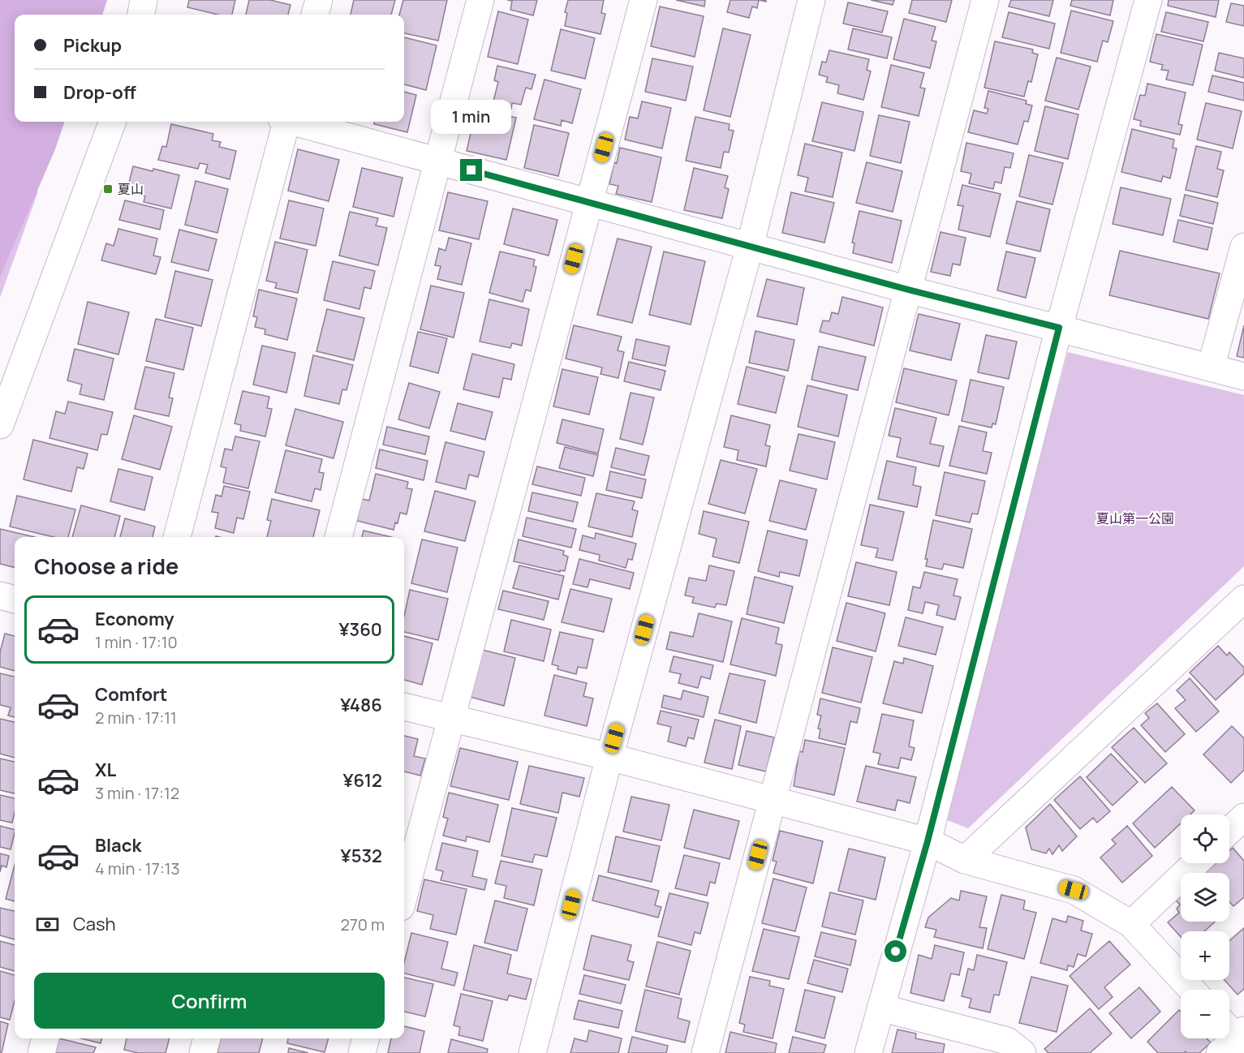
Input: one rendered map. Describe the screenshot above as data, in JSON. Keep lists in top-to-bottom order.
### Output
{
  "parks": ["夏山第一公園"],
  "places": {
    "transit": ["夏山"]
  },
  "page": {
    "banner": ["Pickup", "Drop-off"],
    "bubble": "1 min",
    "heading": "Choose a ride",
    "list": [
      {
        "name": "Economy",
        "note": "1 min · 17:10",
        "value": "¥360"
      },
      {
        "name": "Comfort",
        "note": "2 min · 17:11",
        "value": "¥486"
      },
      {
        "name": "XL",
        "note": "3 min · 17:12",
        "value": "¥612"
      },
      {
        "name": "Black",
        "note": "4 min · 17:13",
        "value": "¥532"
      }
    ],
    "map_buttons": ["+", "−"],
    "pay": ["Cash", "270 m"],
    "buttons": "Confirm"
  }
}
